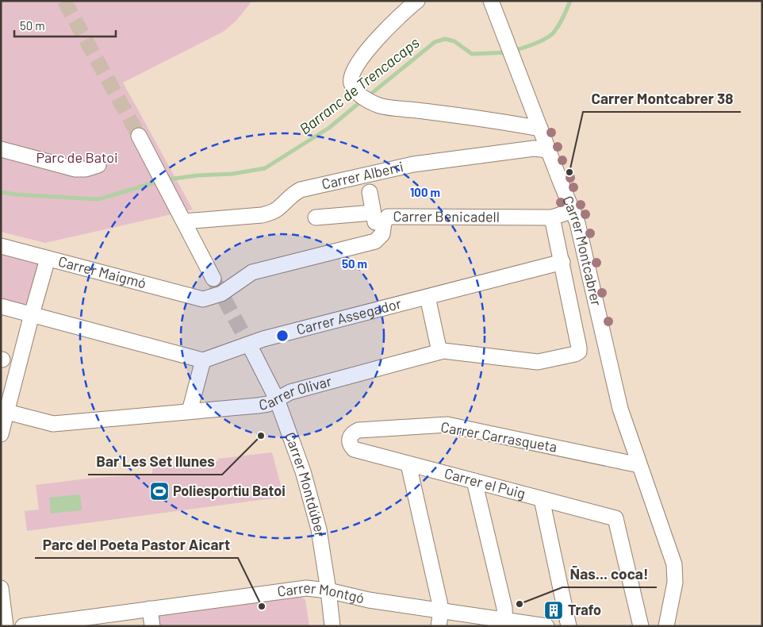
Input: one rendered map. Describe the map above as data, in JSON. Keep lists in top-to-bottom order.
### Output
{
  "streets": {
    "street": [
      "Carrer Alberri",
      "Carrer Benicadell",
      "Carrer Montcabrer",
      "Carrer Maigmó",
      "Carrer Assegador",
      "Carrer Olivar",
      "Carrer Carrasqueta",
      "Carrer el Puig",
      "Carrer Montdúber",
      "Carrer Montgó"
    ]
  },
  "crossings": [
    ["Carrer Alberri", "Carrer Montcabrer"],
    ["Carrer Benicadell", "Carrer Montcabrer"],
    ["Carrer Benicadell", "Carrer Maigmó"],
    ["Carrer Montcabrer", "Carrer Assegador"],
    ["Carrer Montcabrer", "Carrer Olivar"],
    ["Carrer Montcabrer", "Carrer Carrasqueta"],
    ["Carrer Olivar", "Carrer Montdúber"],
    ["Carrer Carrasqueta", "Carrer el Puig"],
    ["Carrer Montdúber", "Carrer Montgó"]
  ],
  "water": ["Barranc de Trencacaps"],
  "parks": ["Parc de Batoi"],
  "places": {
    "other": [
      "Carrer Montcabrer 38",
      "Bar Les Set llunes",
      "Ñas... coca!",
      "Parc del Poeta Pastor Aicart"
    ],
    "sports": ["Poliesportiu Batoi"],
    "building": ["Trafo"]
  },
  "scale_bar": "50 m",
  "rings": ["100 m", "50 m"]
}
